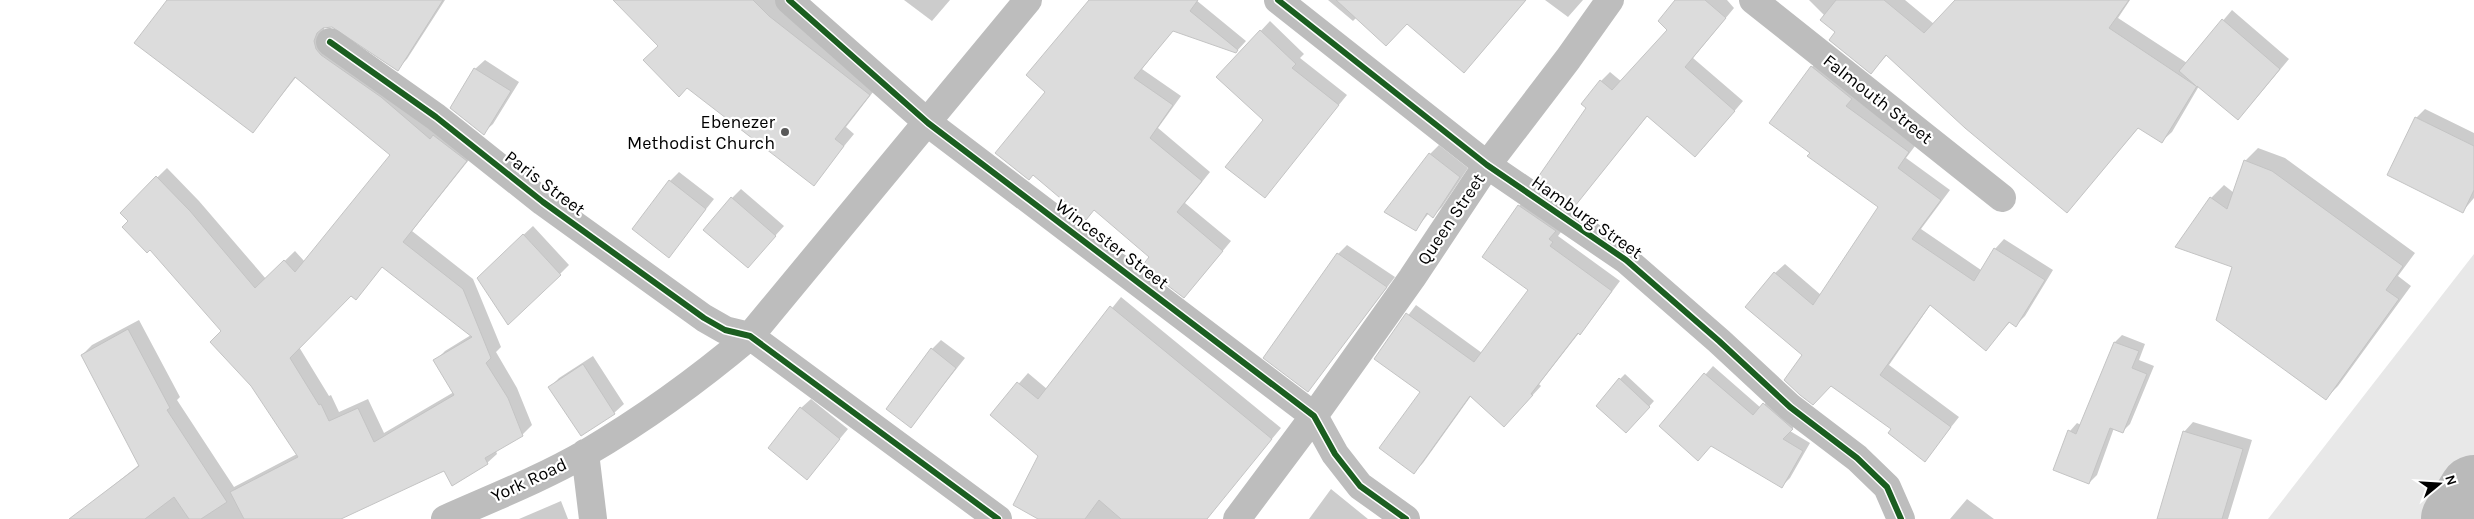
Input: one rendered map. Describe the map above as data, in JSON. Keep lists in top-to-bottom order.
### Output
{
  "streets": {
    "street": [
      "Falmouth Street",
      "Paris Street",
      "Hamburg Street",
      "Queen Street",
      "Wincester Street",
      "York Road"
    ]
  },
  "crossings": [
    ["Paris Street", "York Road"],
    ["Hamburg Street", "Queen Street"],
    ["Queen Street", "Wincester Street"],
    ["Wincester Street", "York Road"]
  ],
  "places": ["Ebenezer Methodist Church"],
  "north": "right"
}
